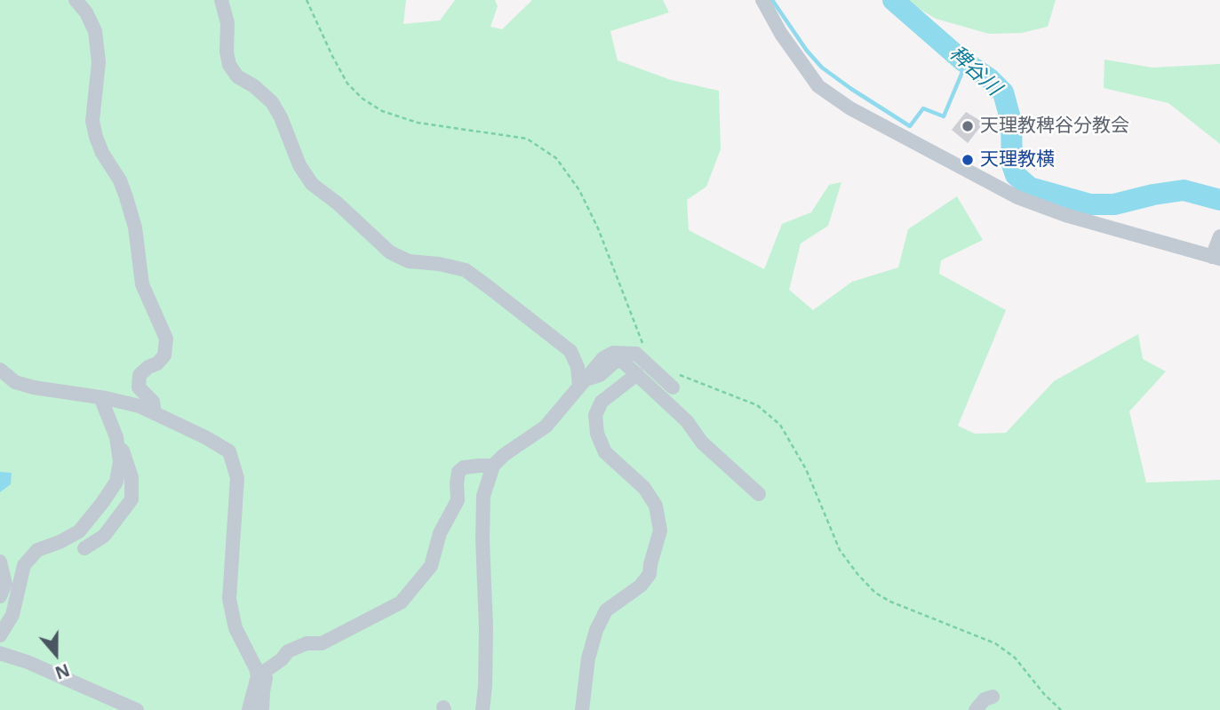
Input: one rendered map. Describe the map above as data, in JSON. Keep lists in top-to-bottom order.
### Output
{
  "water": ["稗谷川"],
  "places": ["天理教稗谷分教会", "天理教横"],
  "north": "bottom"
}
